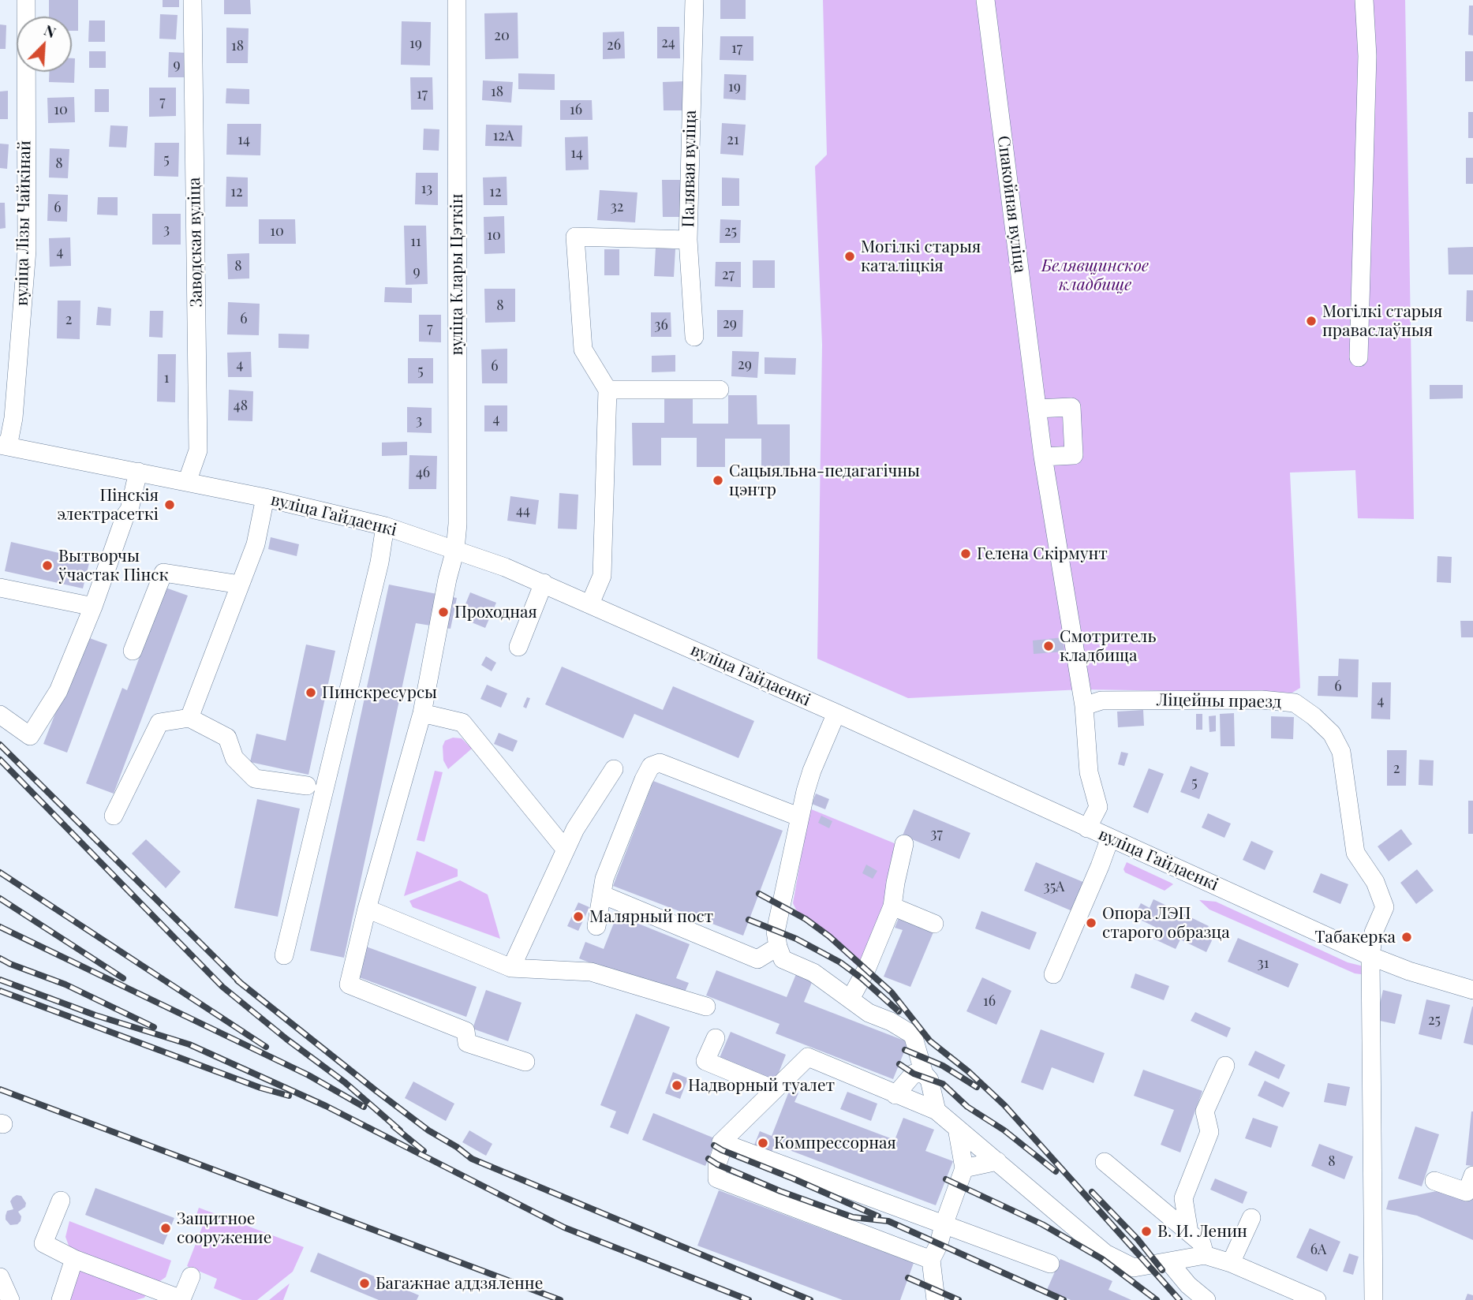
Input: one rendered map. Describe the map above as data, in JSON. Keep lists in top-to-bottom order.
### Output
{
  "streets": {
    "street": [
      "Палявая вуліца",
      "Спакойная вуліца",
      "вуліца Лізы Чайкінай",
      "Заводская вуліца",
      "вуліца Клары Цэткін",
      "вуліца Гайдаенкі",
      "Ліцейны праезд"
    ]
  },
  "crossings": [
    ["Спакойная вуліца", "Ліцейны праезд"],
    ["вуліца Лізы Чайкінай", "вуліца Гайдаенкі"],
    ["Заводская вуліца", "вуліца Гайдаенкі"],
    ["вуліца Клары Цэткін", "вуліца Гайдаенкі"],
    ["вуліца Гайдаенкі", "Ліцейны праезд"]
  ],
  "parks": ["Белявщинское кладбище"],
  "places": [
    "Могілкі старыя каталіцкія",
    "Могілкі старыя праваслаўныя",
    "Сацыяльна-педагагічны цэнтр",
    "Пінскія электрасеткі",
    "Гелена Скірмунт",
    "Вытворчы ўчастак Пінск",
    "Проходная",
    "Смотритель кладбища",
    "Пинскресурсы",
    "Малярный пост",
    "Опора ЛЭП старого образца",
    "Табакерка",
    "Надворный туалет",
    "Компрессорная",
    "Защитное сооружение",
    "В. И. Ленин",
    "Багажнае аддзяленне"
  ],
  "house_numbers": [
    "20",
    "24",
    "19",
    "26",
    "18",
    "17",
    "9",
    "19",
    "18",
    "17",
    "7",
    "10",
    "16",
    "12А",
    "14",
    "21",
    "14",
    "5",
    "8",
    "13",
    "12",
    "12",
    "32",
    "6",
    "3",
    "10",
    "25",
    "10",
    "11",
    "4",
    "8",
    "9",
    "27",
    "8",
    "6",
    "2",
    "29",
    "36",
    "7",
    "4",
    "29",
    "6",
    "5",
    "1",
    "48",
    "4",
    "3",
    "46",
    "44",
    "6",
    "4",
    "2",
    "5",
    "37",
    "35А",
    "31",
    "16",
    "25",
    "8",
    "6А"
  ],
  "north": "top right"
}
